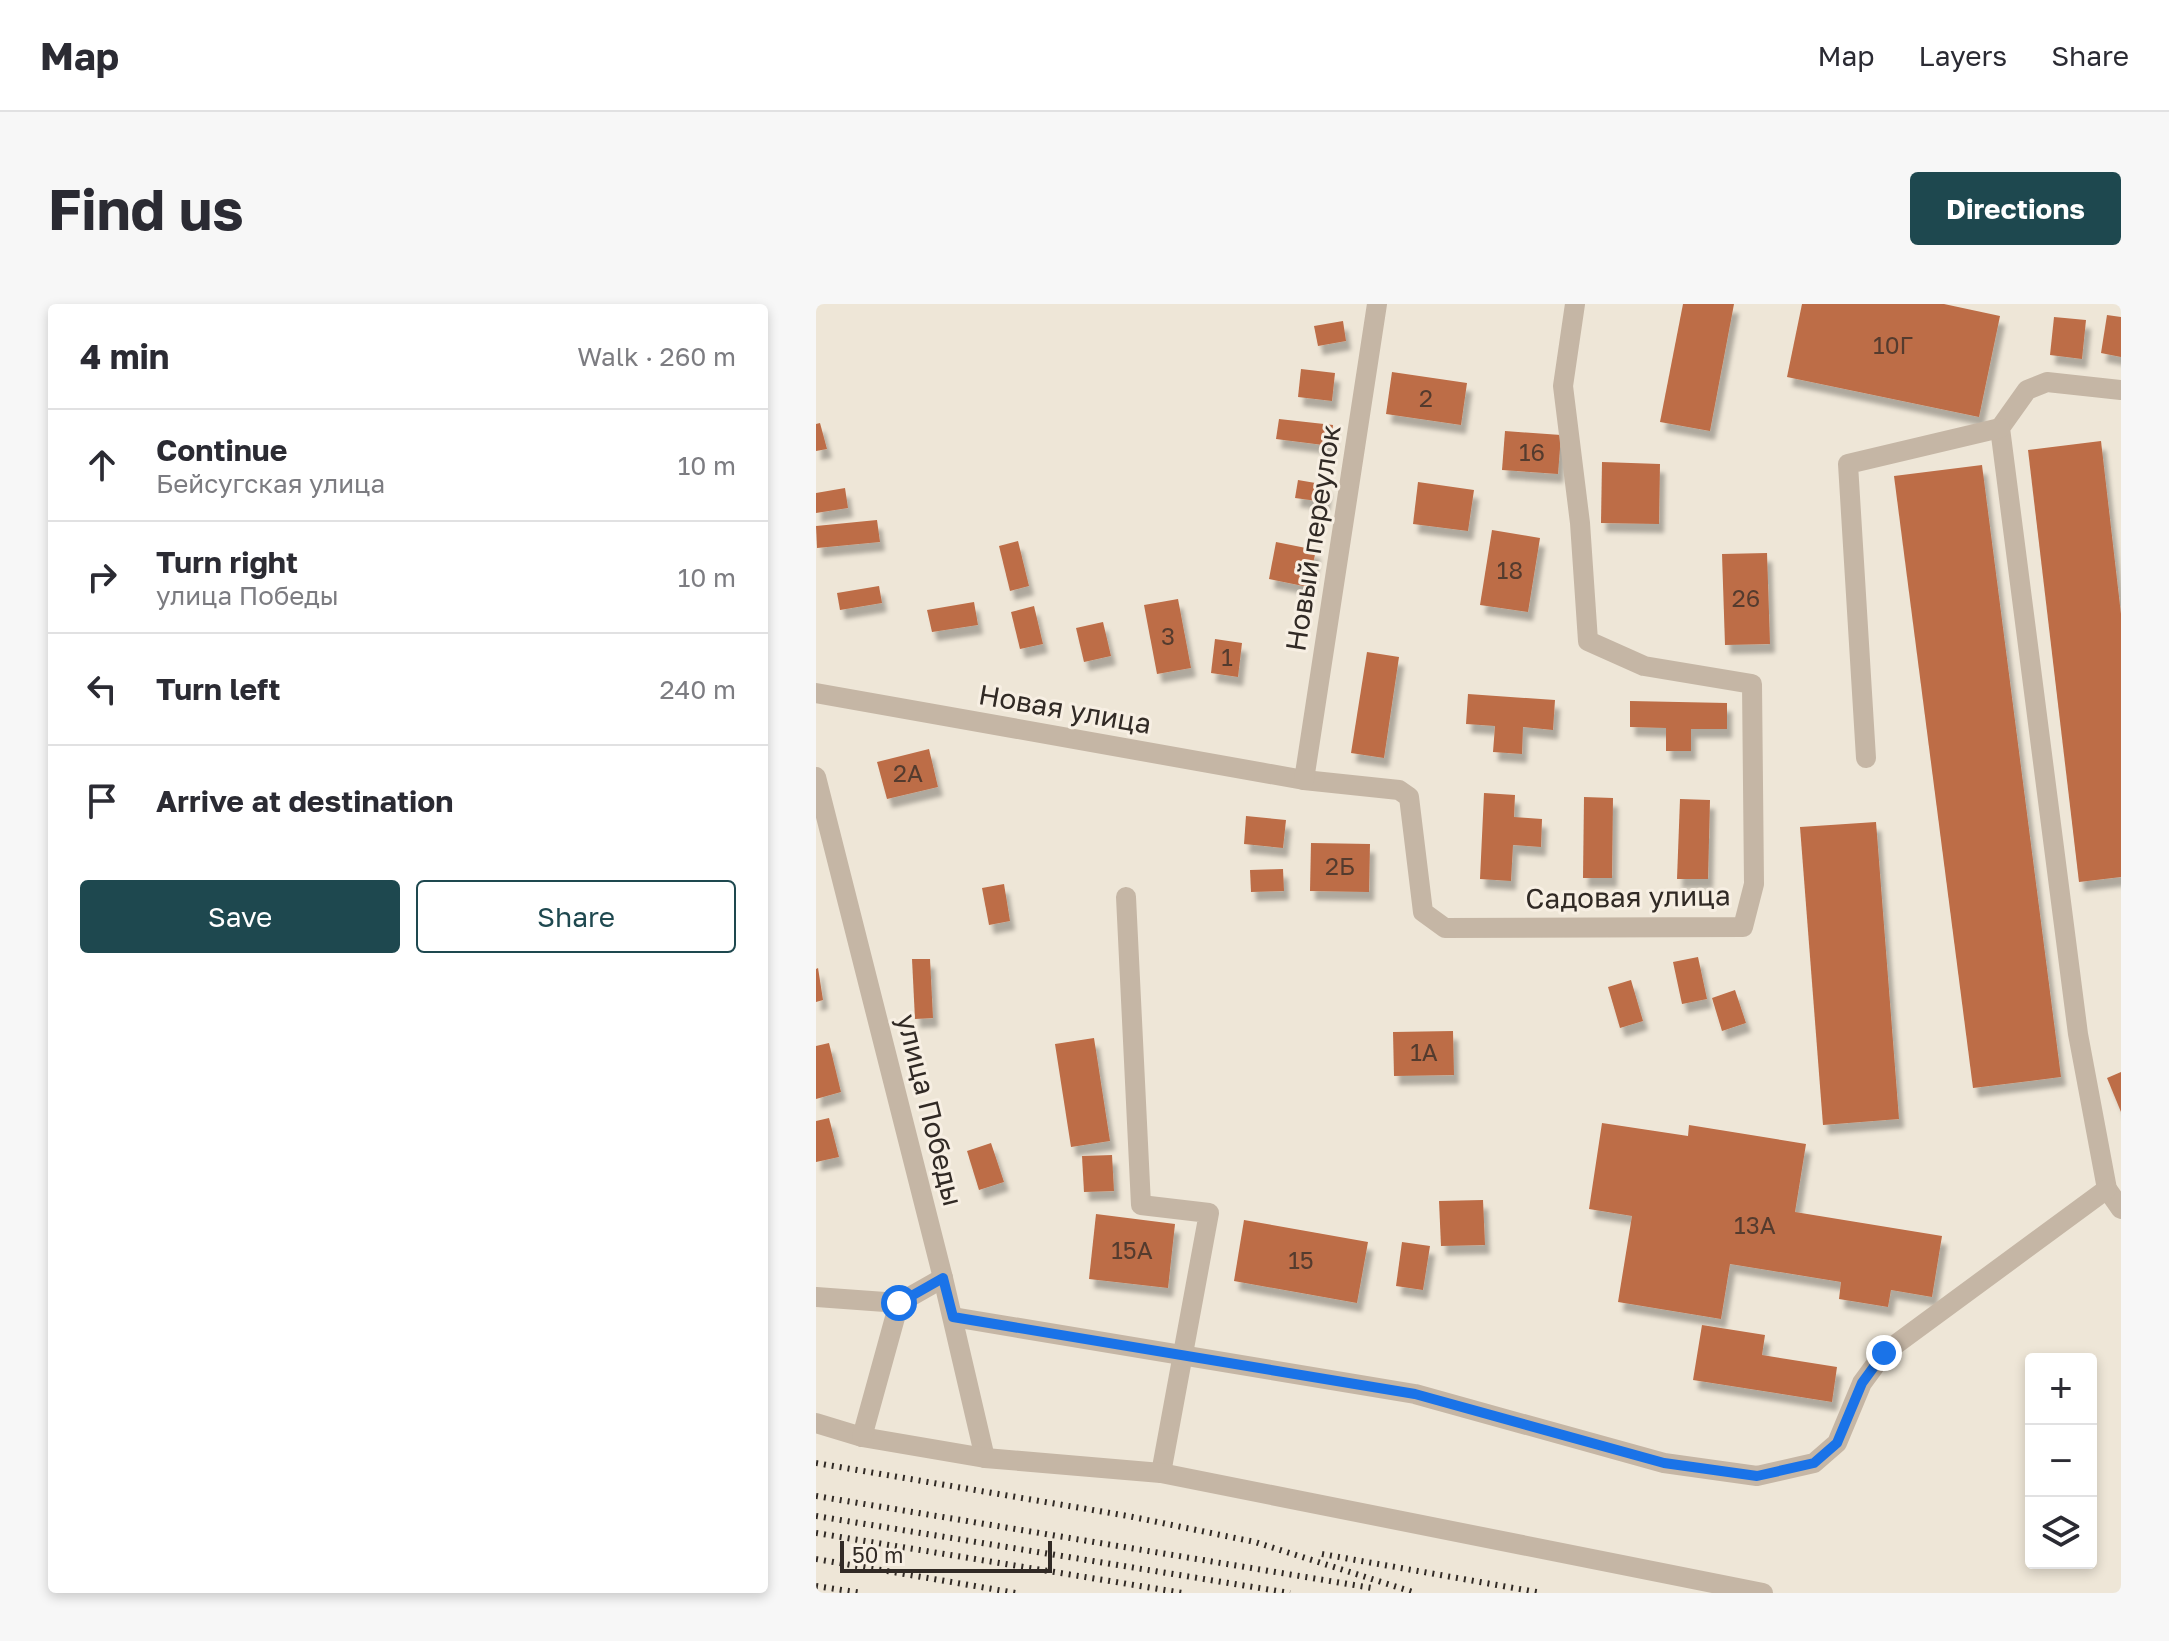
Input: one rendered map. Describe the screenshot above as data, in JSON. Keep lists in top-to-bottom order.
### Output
{
  "streets": {
    "street": [
      "Новый переулок",
      "Новая улица",
      "Садовая улица",
      "улица Победы"
    ]
  },
  "crossings": [
    ["Новый переулок", "Новая улица"],
    ["Новый переулок", "Садовая улица"],
    ["Новая улица", "Садовая улица"]
  ],
  "house_numbers": [
    "10Г",
    "2",
    "16",
    "18",
    "26",
    "3",
    "1",
    "2А",
    "2Б",
    "1А",
    "13А",
    "15А",
    "15"
  ],
  "scale_bar": "50 m",
  "page": {
    "header": "Map",
    "nav": ["Map", "Layers", "Share"],
    "buttons": [
      "Directions",
      ["Save", "Share"]
    ],
    "title": "Find us",
    "heading": ["4 min", "Walk · 260 m"],
    "list": [
      ["Continue", "Бейсугская улица", "10 m"],
      ["Turn right", "улица Победы", "10 m"],
      ["Turn left", "240 m"],
      "Arrive at destination"
    ],
    "map_buttons": ["+", "−"],
    "scale": "50 m"
  }
}
